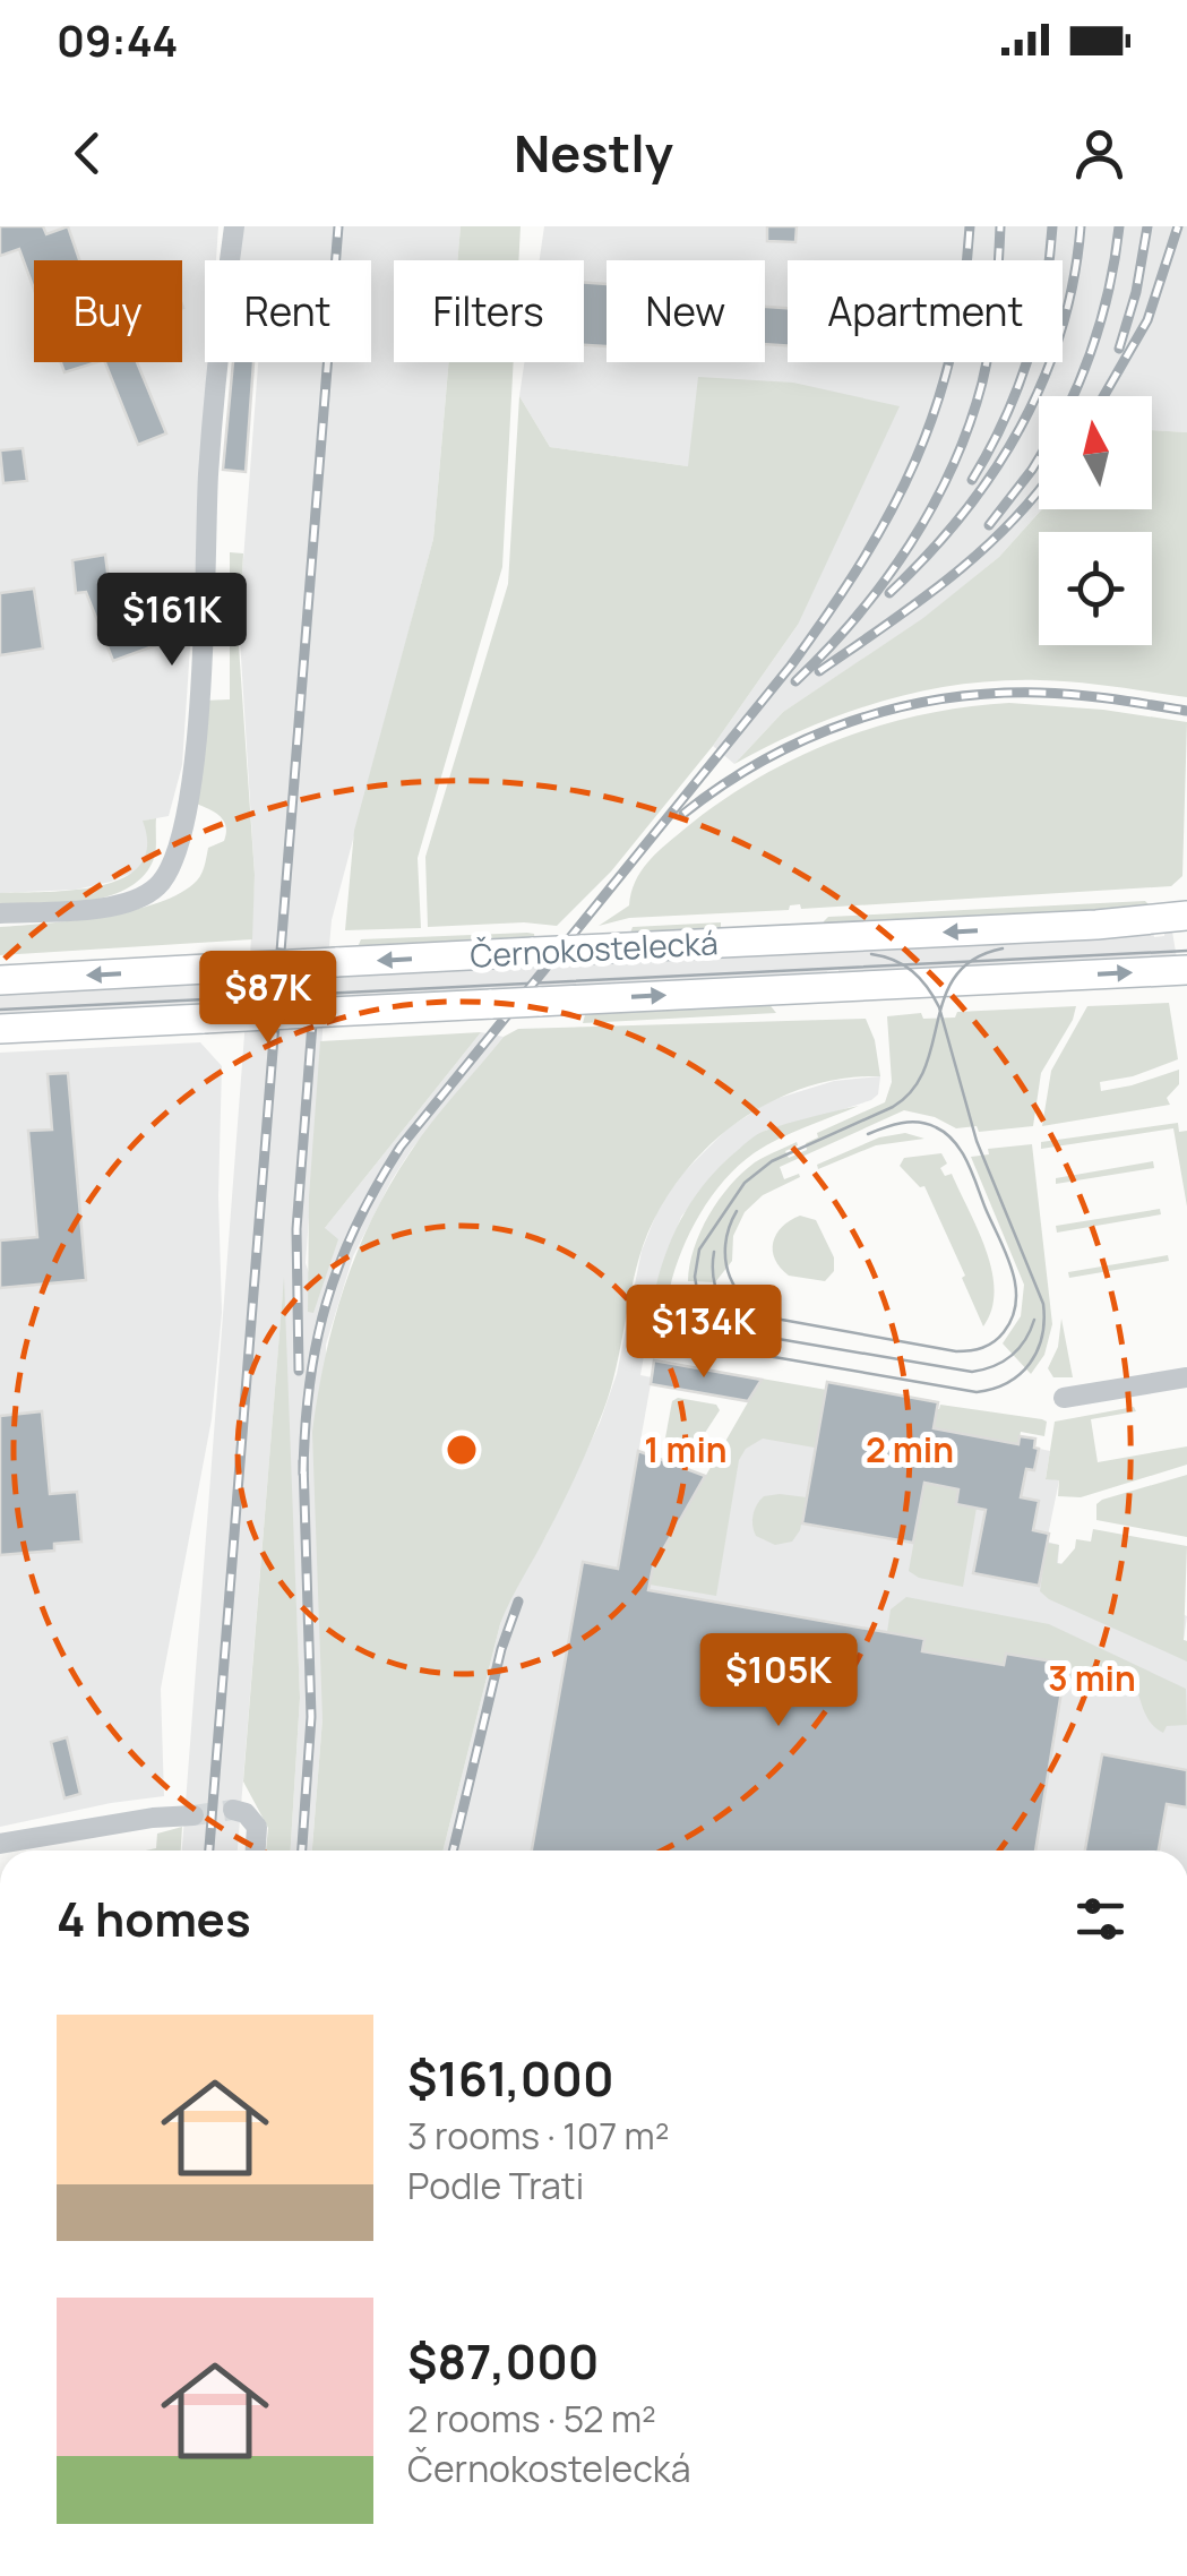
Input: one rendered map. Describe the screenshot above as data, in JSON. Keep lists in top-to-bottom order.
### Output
{
  "streets": {
    "main road": ["Černokostelecká"]
  },
  "north": "top",
  "page": {
    "status": "09:44",
    "header": "Nestly",
    "chip": [
      "Buy",
      "Rent",
      "Filters",
      "New",
      "Apartment"
    ],
    "price": [
      "$161K",
      "$87K",
      "$134K",
      "$105K"
    ],
    "heading": "4 homes",
    "list": [
      {
        "name": "$161,000",
        "note": "3 rooms · 107 m² · Podle Trati"
      },
      {
        "name": "$87,000",
        "note": "2 rooms · 52 m² · Černokostelecká"
      }
    ]
  },
  "rings": ["1 min", "2 min", "3 min"]
}
